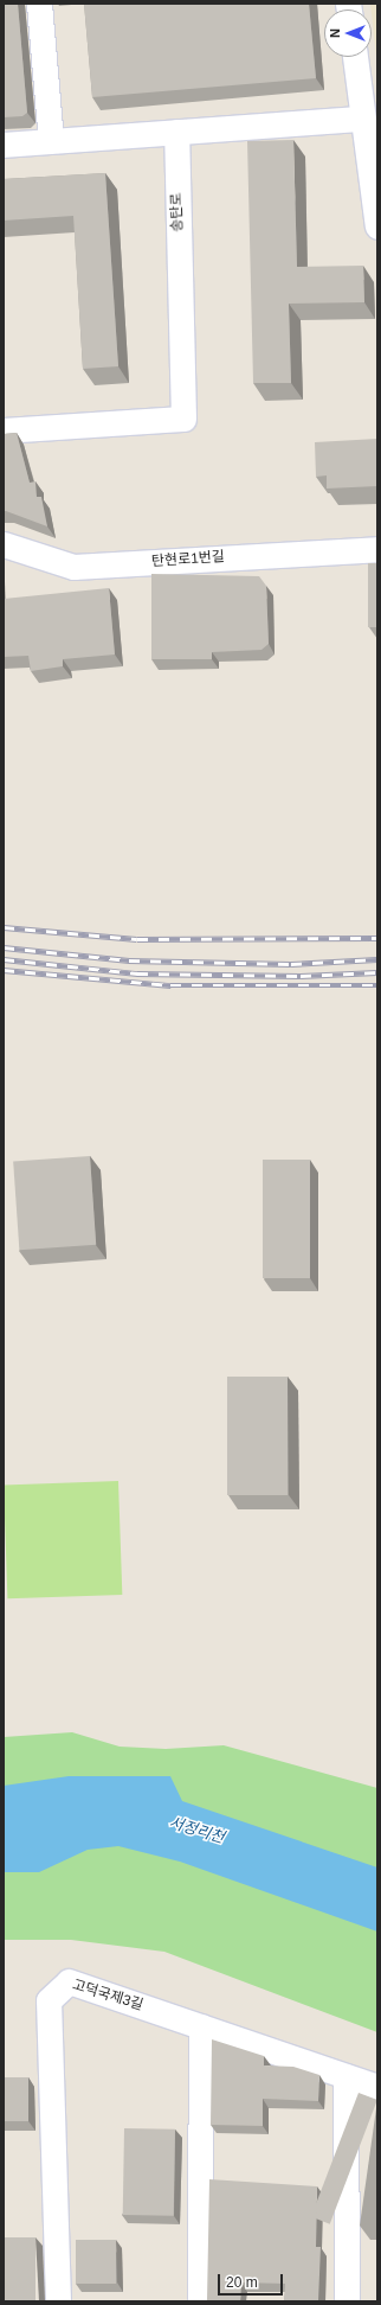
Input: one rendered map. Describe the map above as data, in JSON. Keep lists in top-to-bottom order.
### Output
{
  "streets": {
    "street": ["송탄로", "탄현로1번길", "고덕국제3길"]
  },
  "water": ["서정리천"],
  "scale_bar": "20 m",
  "north": "left"
}
